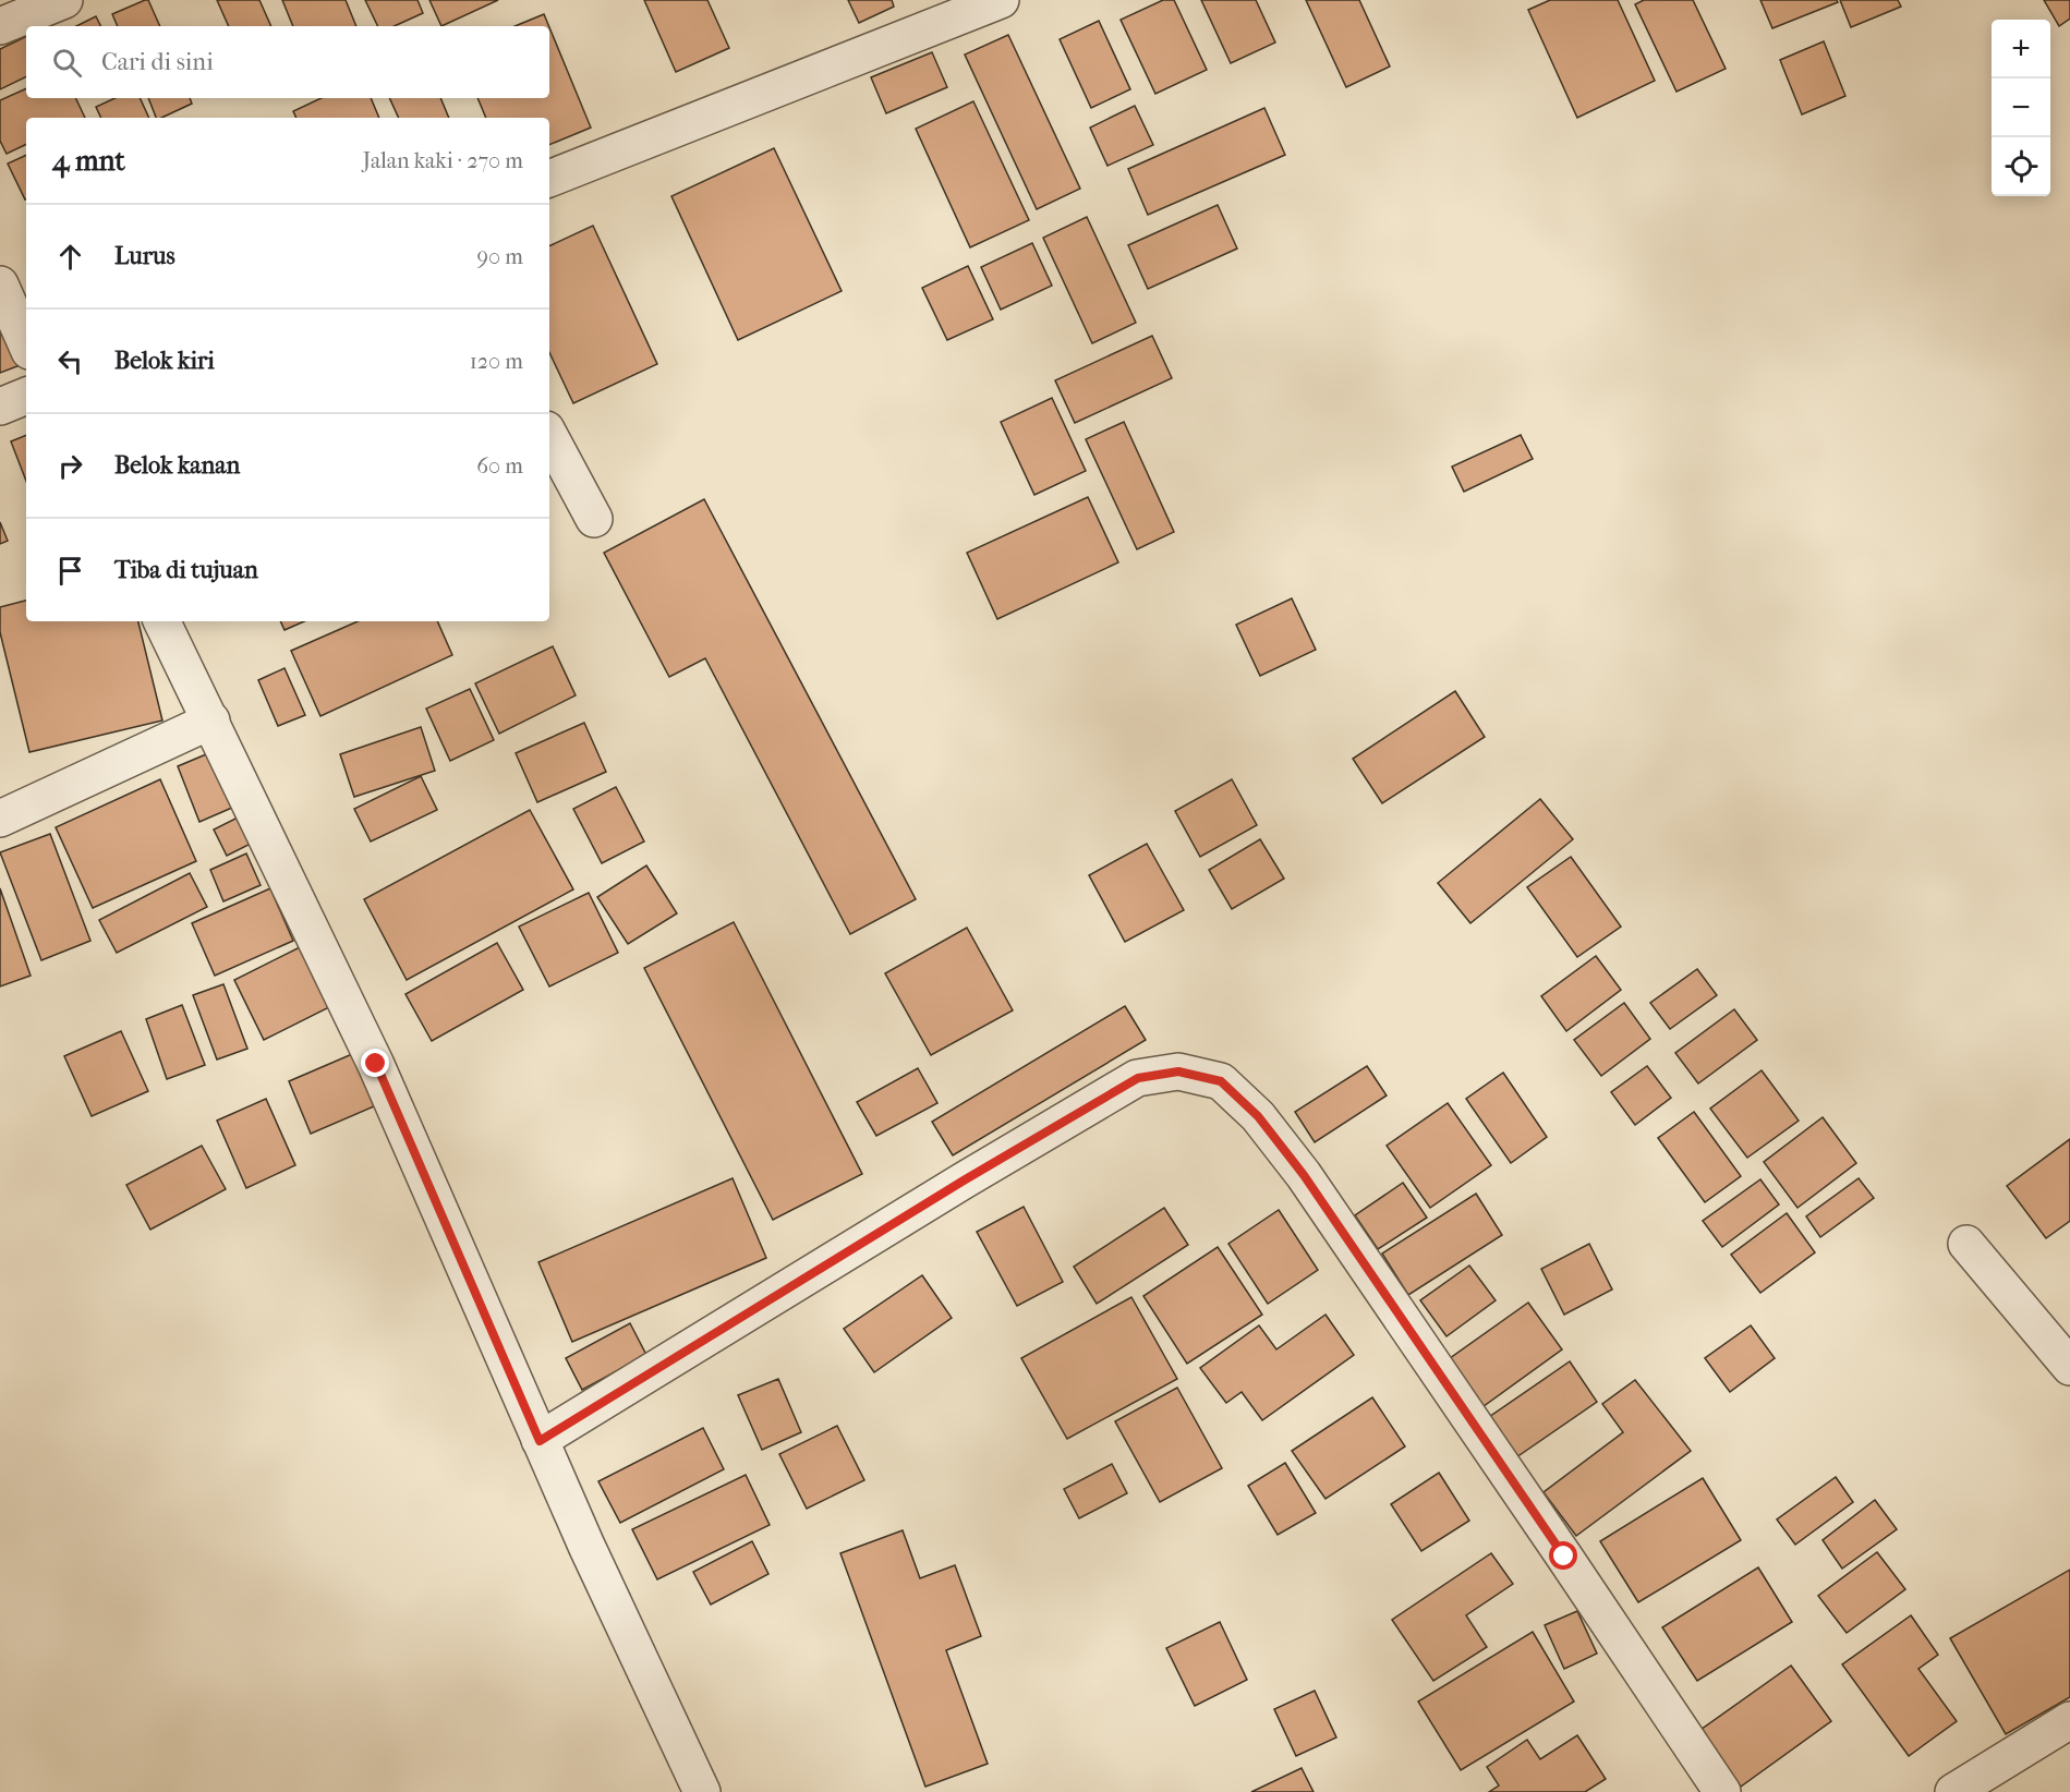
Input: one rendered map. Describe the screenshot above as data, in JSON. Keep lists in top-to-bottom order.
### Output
{
  "page": {
    "map_buttons": ["+", "−"],
    "search": "Cari di sini",
    "heading": ["4 mnt", "Jalan kaki · 270 m"],
    "list": [
      ["Lurus", "90 m"],
      ["Belok kiri", "120 m"],
      ["Belok kanan", "60 m"],
      "Tiba di tujuan"
    ]
  }
}
